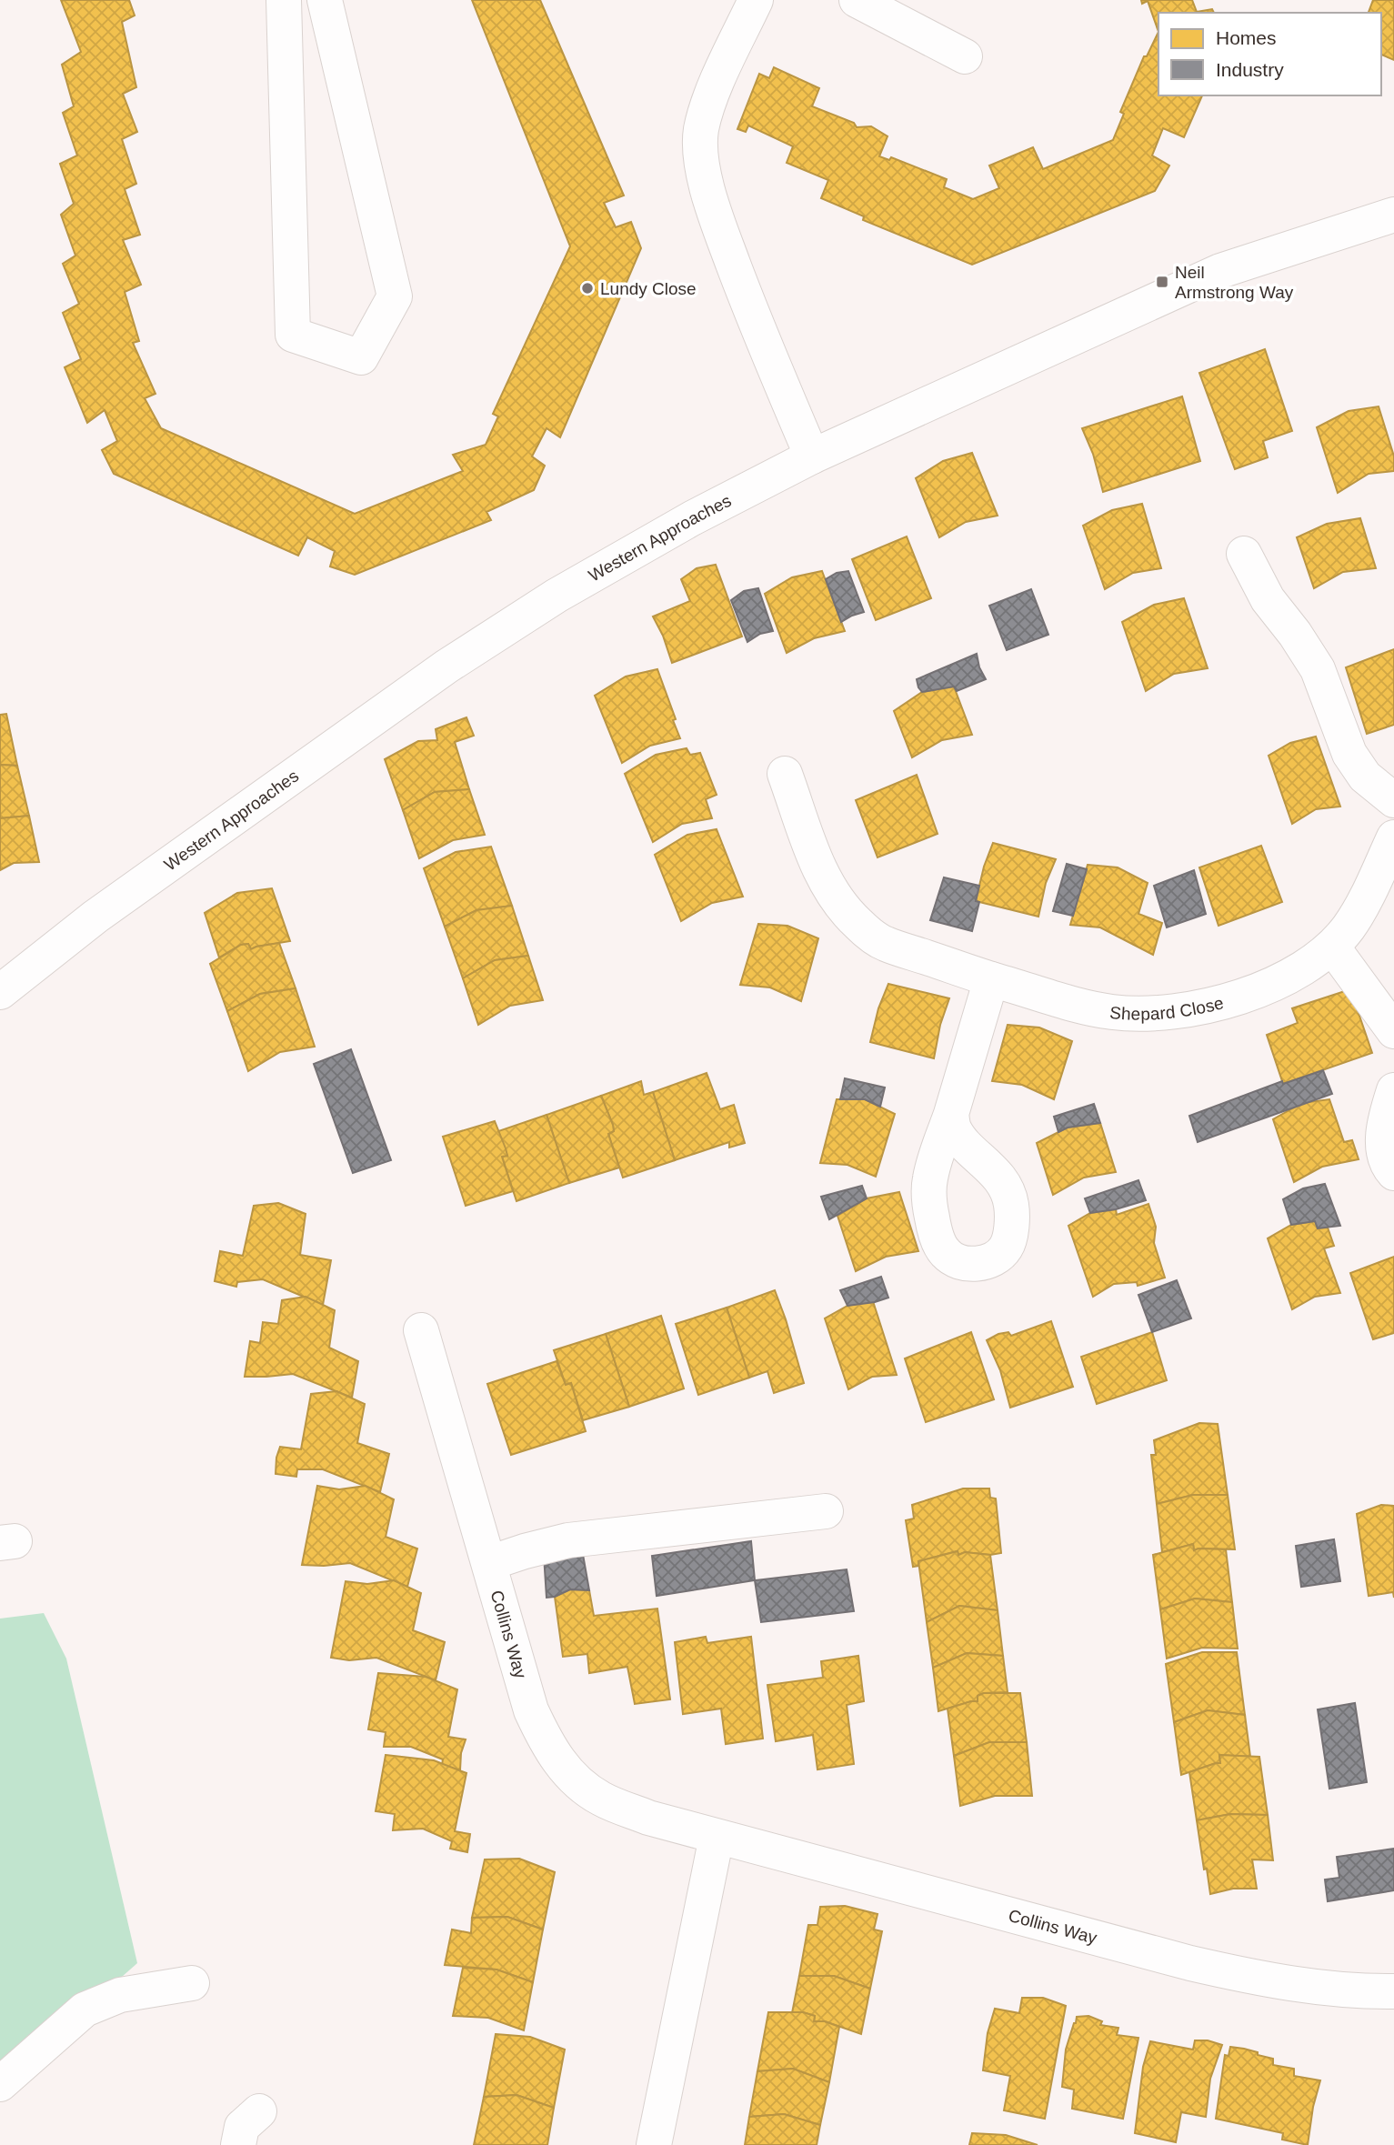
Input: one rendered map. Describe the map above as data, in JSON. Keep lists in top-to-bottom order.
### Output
{
  "streets": {
    "street": ["Western Approaches", "Shepard Close", "Collins Way"]
  },
  "places": {
    "transit": ["Neil Armstrong Way"],
    "other": ["Lundy Close"]
  },
  "legend": ["Homes", "Industry"]
}
